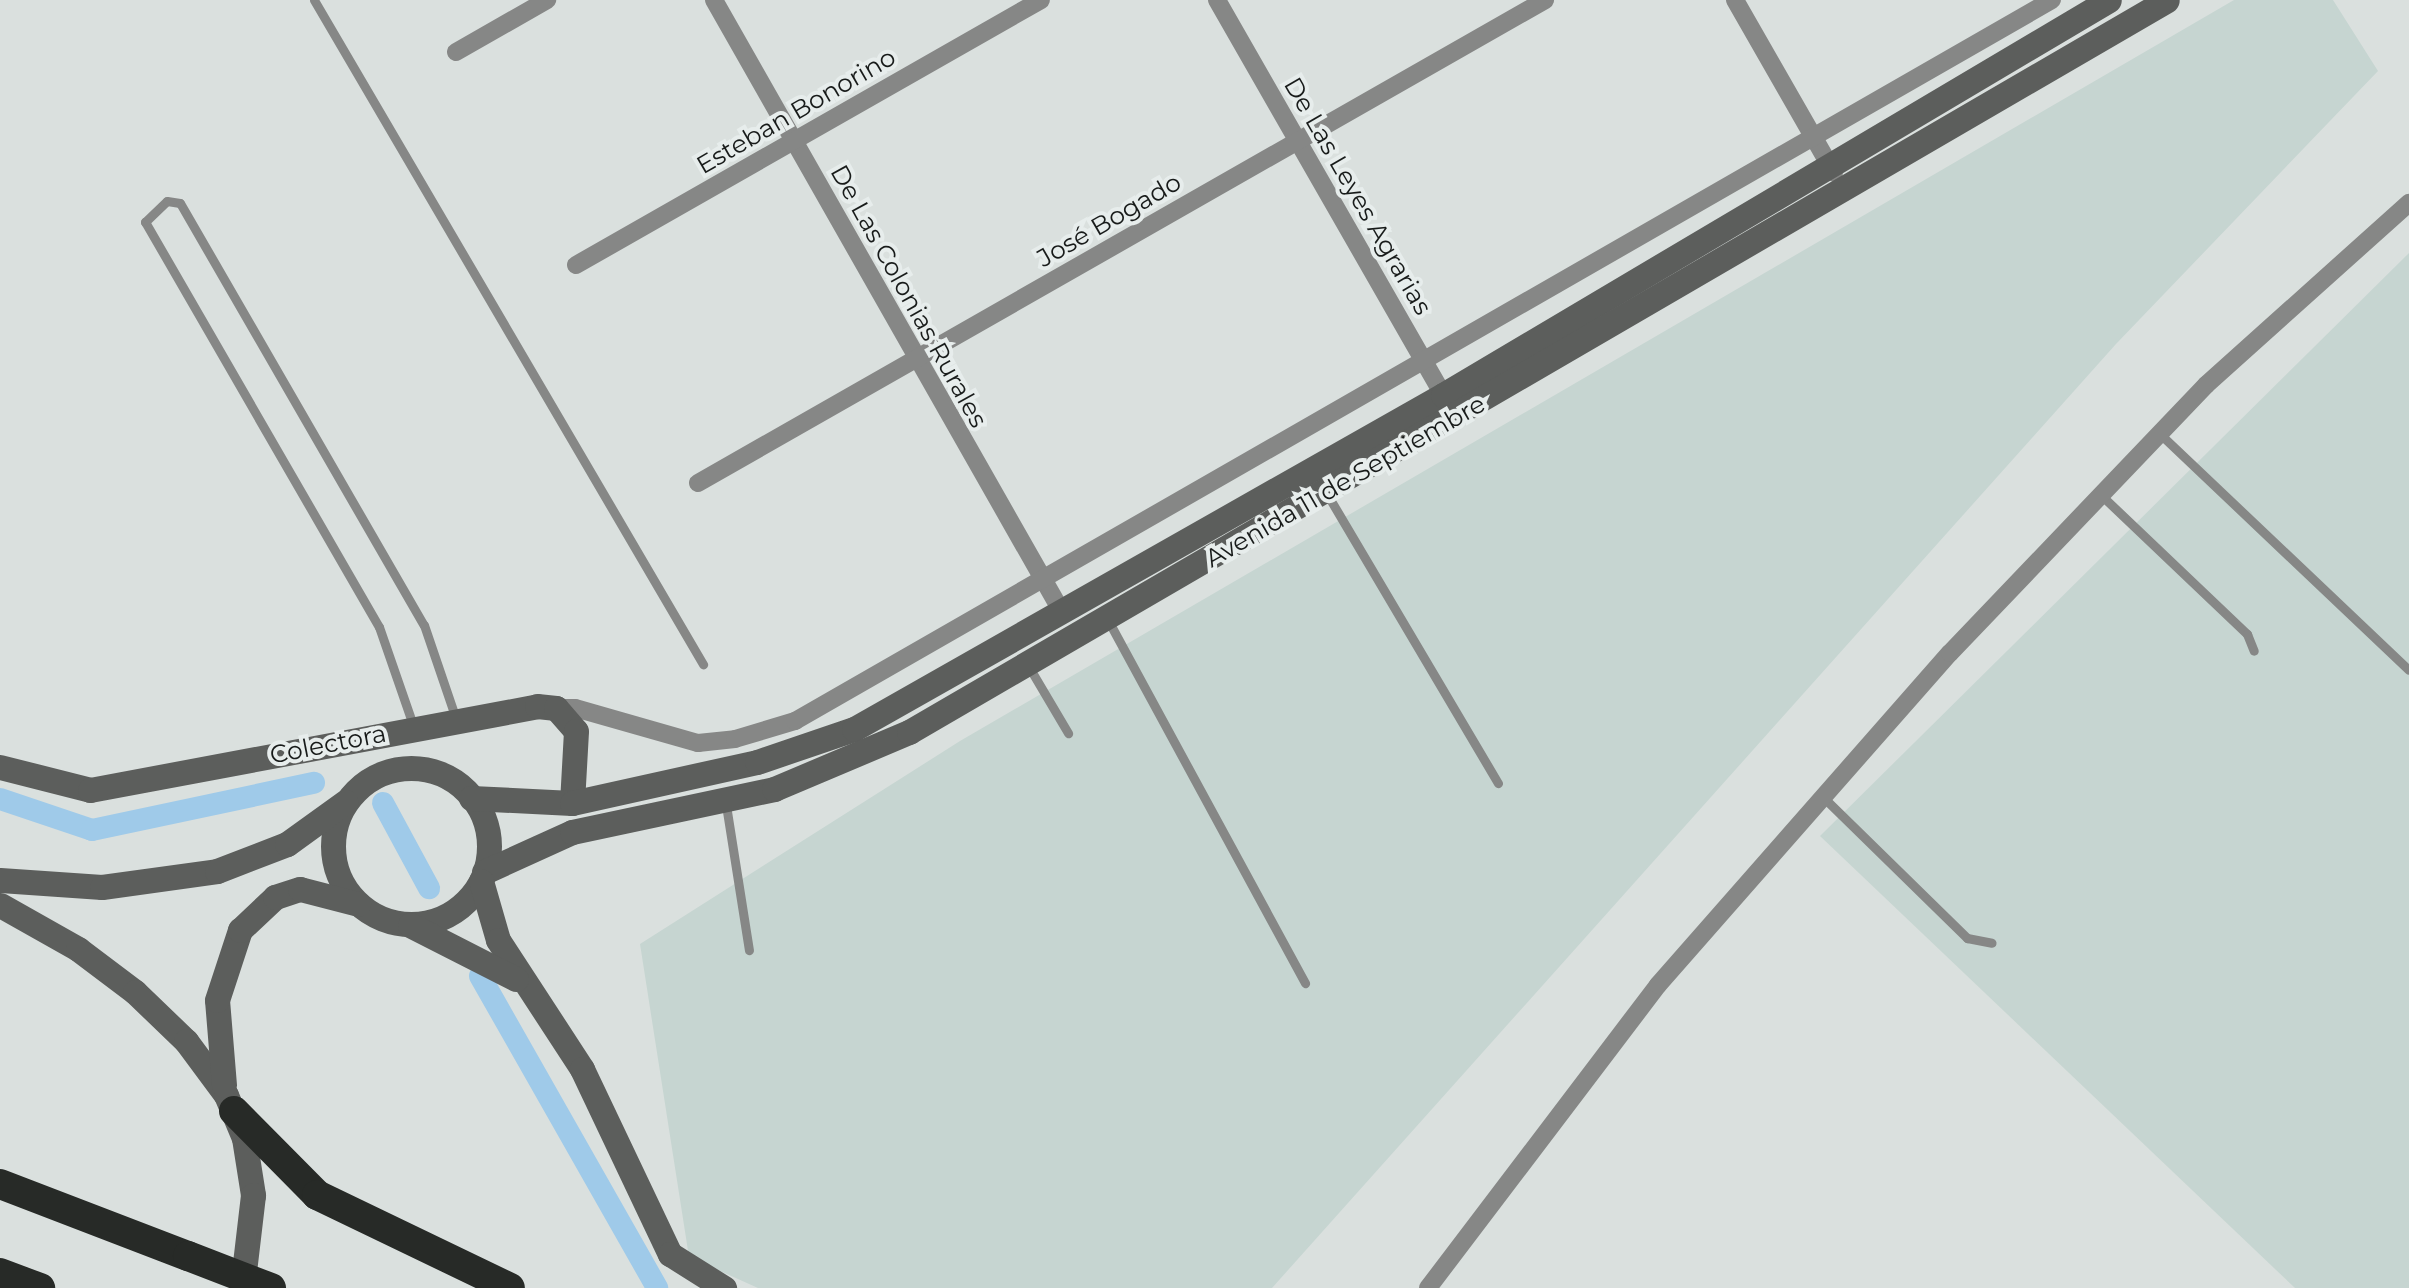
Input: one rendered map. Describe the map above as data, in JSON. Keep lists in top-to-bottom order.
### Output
{
  "streets": {
    "main road": ["Avenida 11 de Septiembre", "Colectora"],
    "street": [
      "Esteban Bonorino",
      "De Las Leyes Agrarias",
      "José Bogado",
      "De Las Colonias Rurales"
    ]
  },
  "crossings": [
    ["Esteban Bonorino", "De Las Colonias Rurales"],
    ["De Las Leyes Agrarias", "José Bogado"],
    ["De Las Leyes Agrarias", "Avenida 11 de Septiembre"],
    ["José Bogado", "De Las Colonias Rurales"],
    ["De Las Colonias Rurales", "Avenida 11 de Septiembre"]
  ]
}
